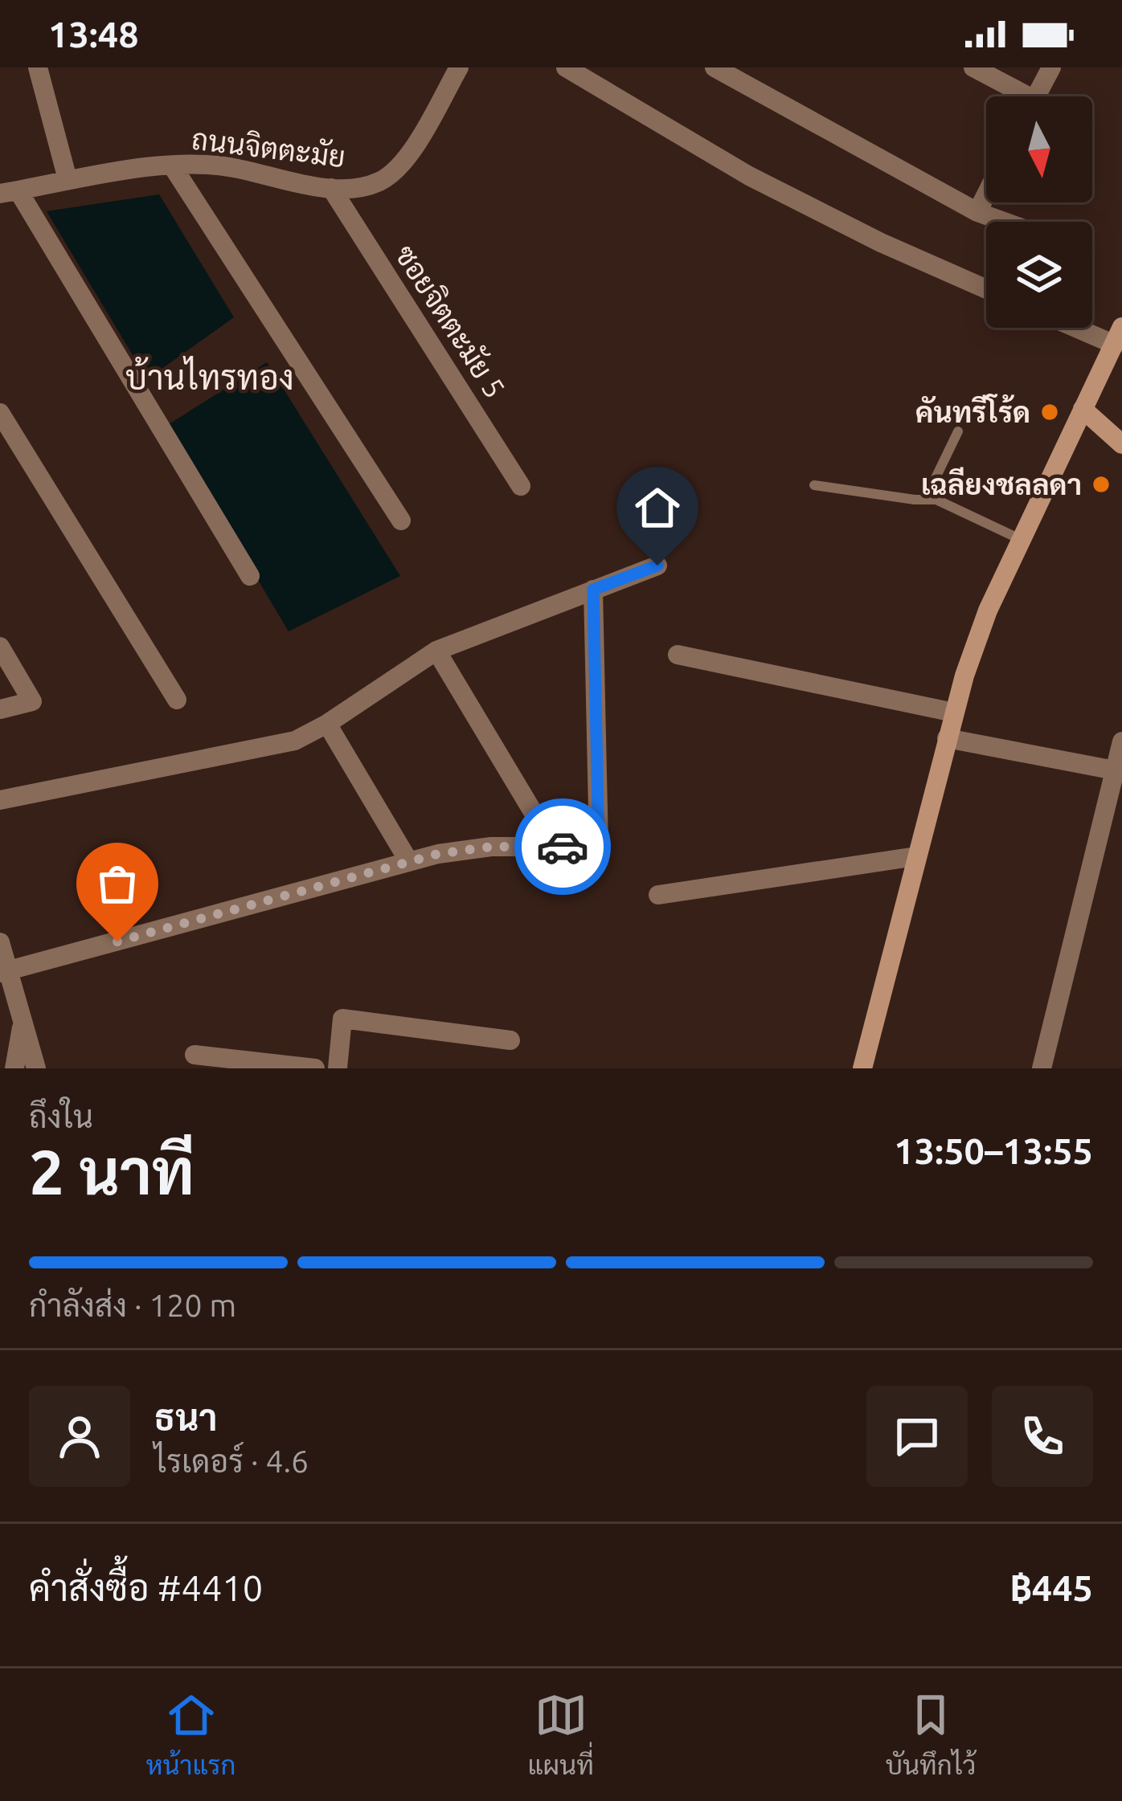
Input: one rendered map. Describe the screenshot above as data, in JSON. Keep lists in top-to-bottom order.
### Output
{
  "streets": {
    "street": ["ถนนจิตตะมัย", "ซอยจิตตะมัย 5"]
  },
  "crossings": [
    ["ถนนจิตตะมัย", "ซอยจิตตะมัย 5"]
  ],
  "districts": ["บ้านไทรทอง"],
  "places": ["คันทรีโร้ด", "เฉลียงชลลดา"],
  "north": "bottom",
  "page": {
    "status": "13:48",
    "heading": ["2 นาที", "ถึงใน", "13:50–13:55"],
    "panel": [
      "ธนา",
      "ไรเดอร์ · 4.6",
      "คำสั่งซื้อ #4410",
      "฿445"
    ],
    "bar": "กำลังส่ง · 120 m",
    "tabs": ["หน้าแรก", "แผนที่", "บันทึกไว้"]
  }
}
